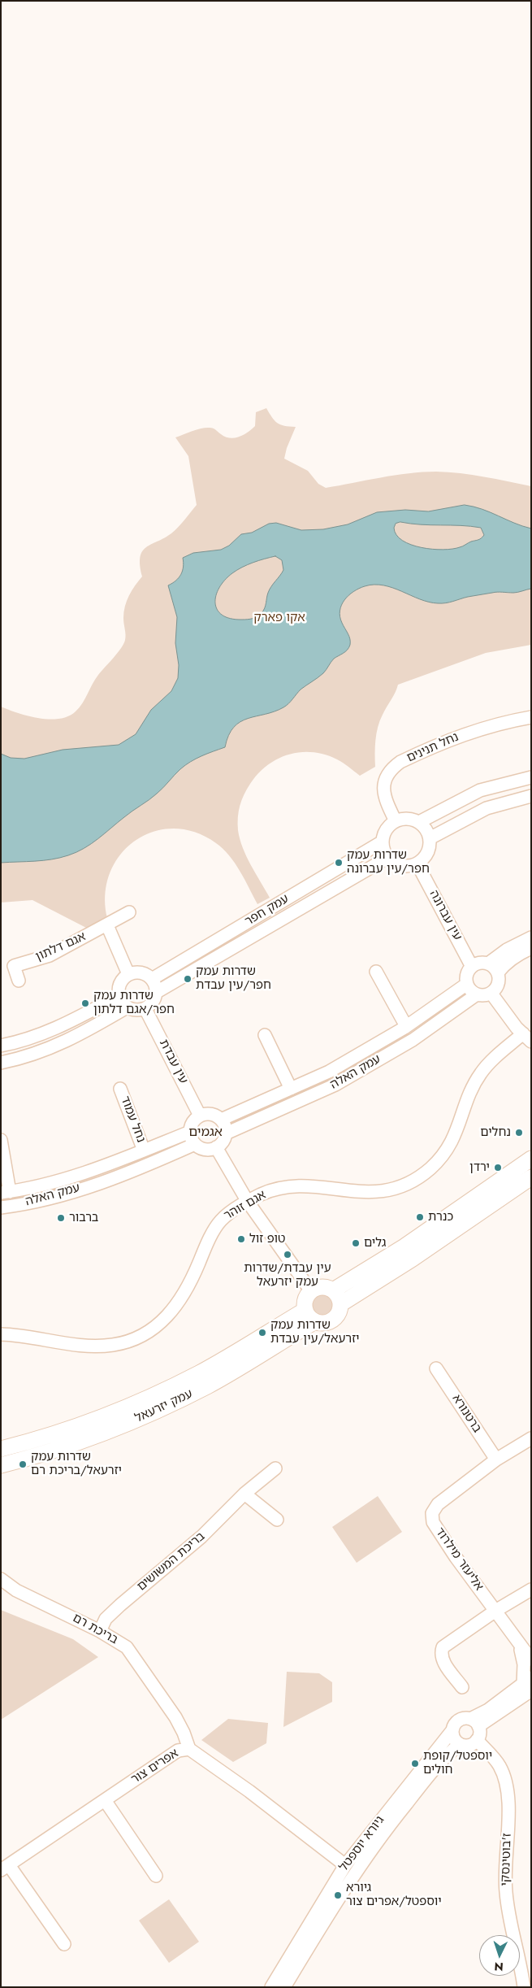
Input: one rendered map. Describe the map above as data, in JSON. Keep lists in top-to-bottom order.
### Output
{
  "streets": {
    "main road": ["עמק יזרעאל"],
    "street": [
      "נחל תנינים",
      "עמק חפר",
      "עין עברונה",
      "אגם דלתון",
      "עין עבדת",
      "עמק האלה",
      "נחל עמוד",
      "אגם זוהר",
      "ברטנורא",
      "אליעזר מילרוד",
      "בריכת המשושים",
      "בריכת רם",
      "אפרים צור",
      "גיורא יוספטל",
      "ז'בוטינסקי"
    ]
  },
  "crossings": [
    ["נחל תנינים", "עמק חפר"],
    ["נחל תנינים", "עין עברונה"],
    ["עמק חפר", "עין עברונה"],
    ["עמק חפר", "עין עבדת"],
    ["עין עברונה", "עמק האלה"],
    ["עין עבדת", "עמק האלה"],
    ["עמק האלה", "נחל עמוד"],
    ["ברטנורא", "אליעזר מילרוד"],
    ["בריכת המשושים", "בריכת רם"],
    ["בריכת רם", "אפרים צור"],
    ["אפרים צור", "גיורא יוספטל"],
    ["גיורא יוספטל", "ז'בוטינסקי"]
  ],
  "districts": ["אגמים"],
  "parks": ["אקו פארק"],
  "places": [
    "שדרות עמק חפר/עין עברונה",
    "שדרות עמק חפר/עין עבדת",
    "שדרות עמק חפר/אגם דלתון",
    "נחלים",
    "ירדן",
    "כנרת",
    "ברבור",
    "טופ זול",
    "גלים",
    "עין עבדת/שדרות עמק יזרעאל",
    "שדרות עמק יזרעאל/עין עבדת",
    "שדרות עמק יזרעאל/בריכת רם",
    "יוספטל/קופת חולים",
    "גיורא יוספטל/אפרים צור"
  ],
  "north": "bottom"
}
